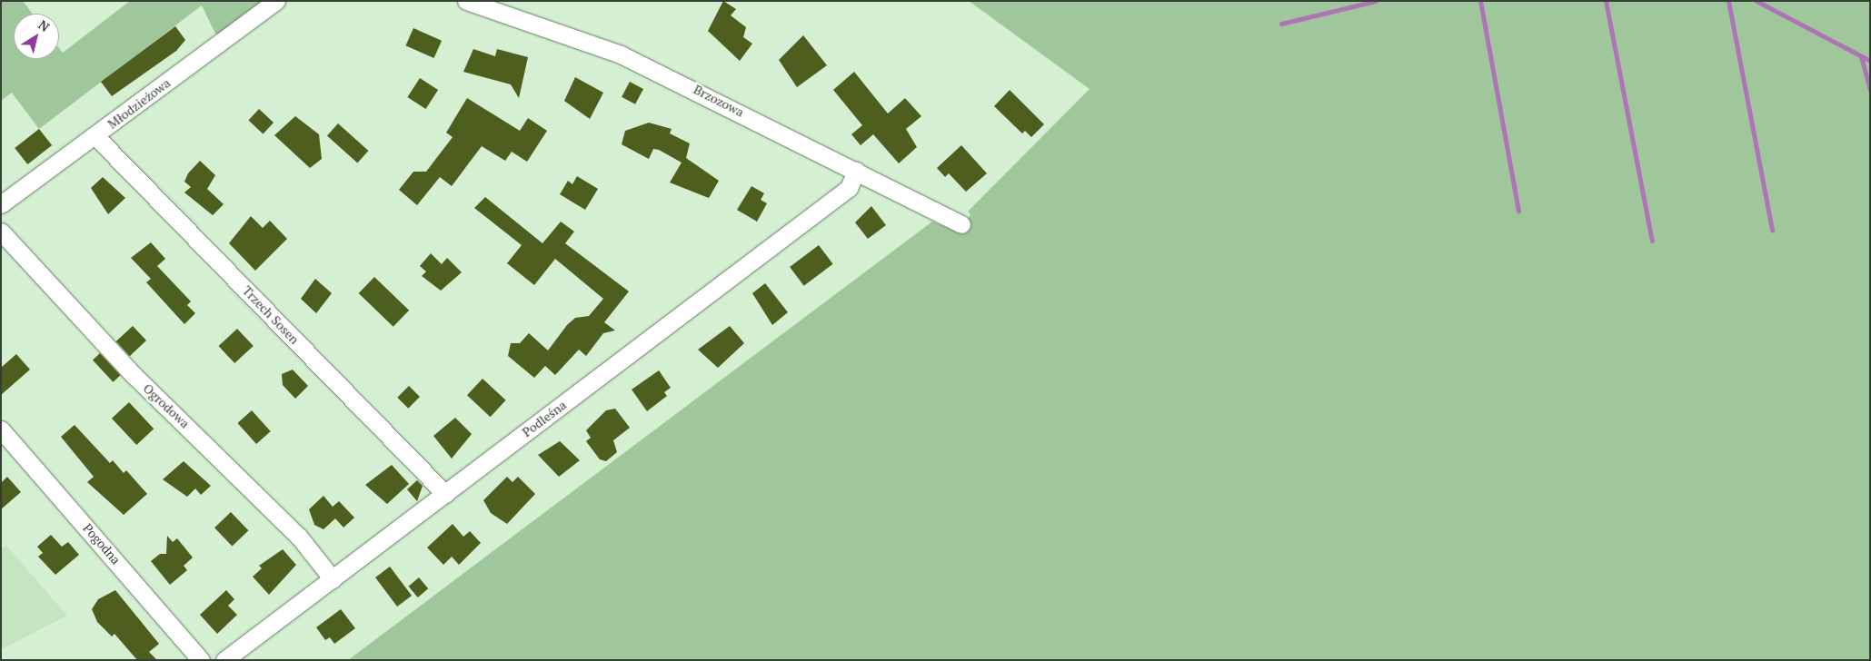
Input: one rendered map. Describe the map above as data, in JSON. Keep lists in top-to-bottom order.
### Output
{
  "streets": {
    "street": [
      "Brzozowa",
      "Młodzieżowa",
      "Trzech Sosen",
      "Ogrodowa",
      "Podleśna",
      "Pogodna"
    ]
  },
  "crossings": [
    ["Brzozowa", "Podleśna"],
    ["Młodzieżowa", "Trzech Sosen"],
    ["Trzech Sosen", "Podleśna"],
    ["Ogrodowa", "Podleśna"]
  ],
  "north": "top right"
}
